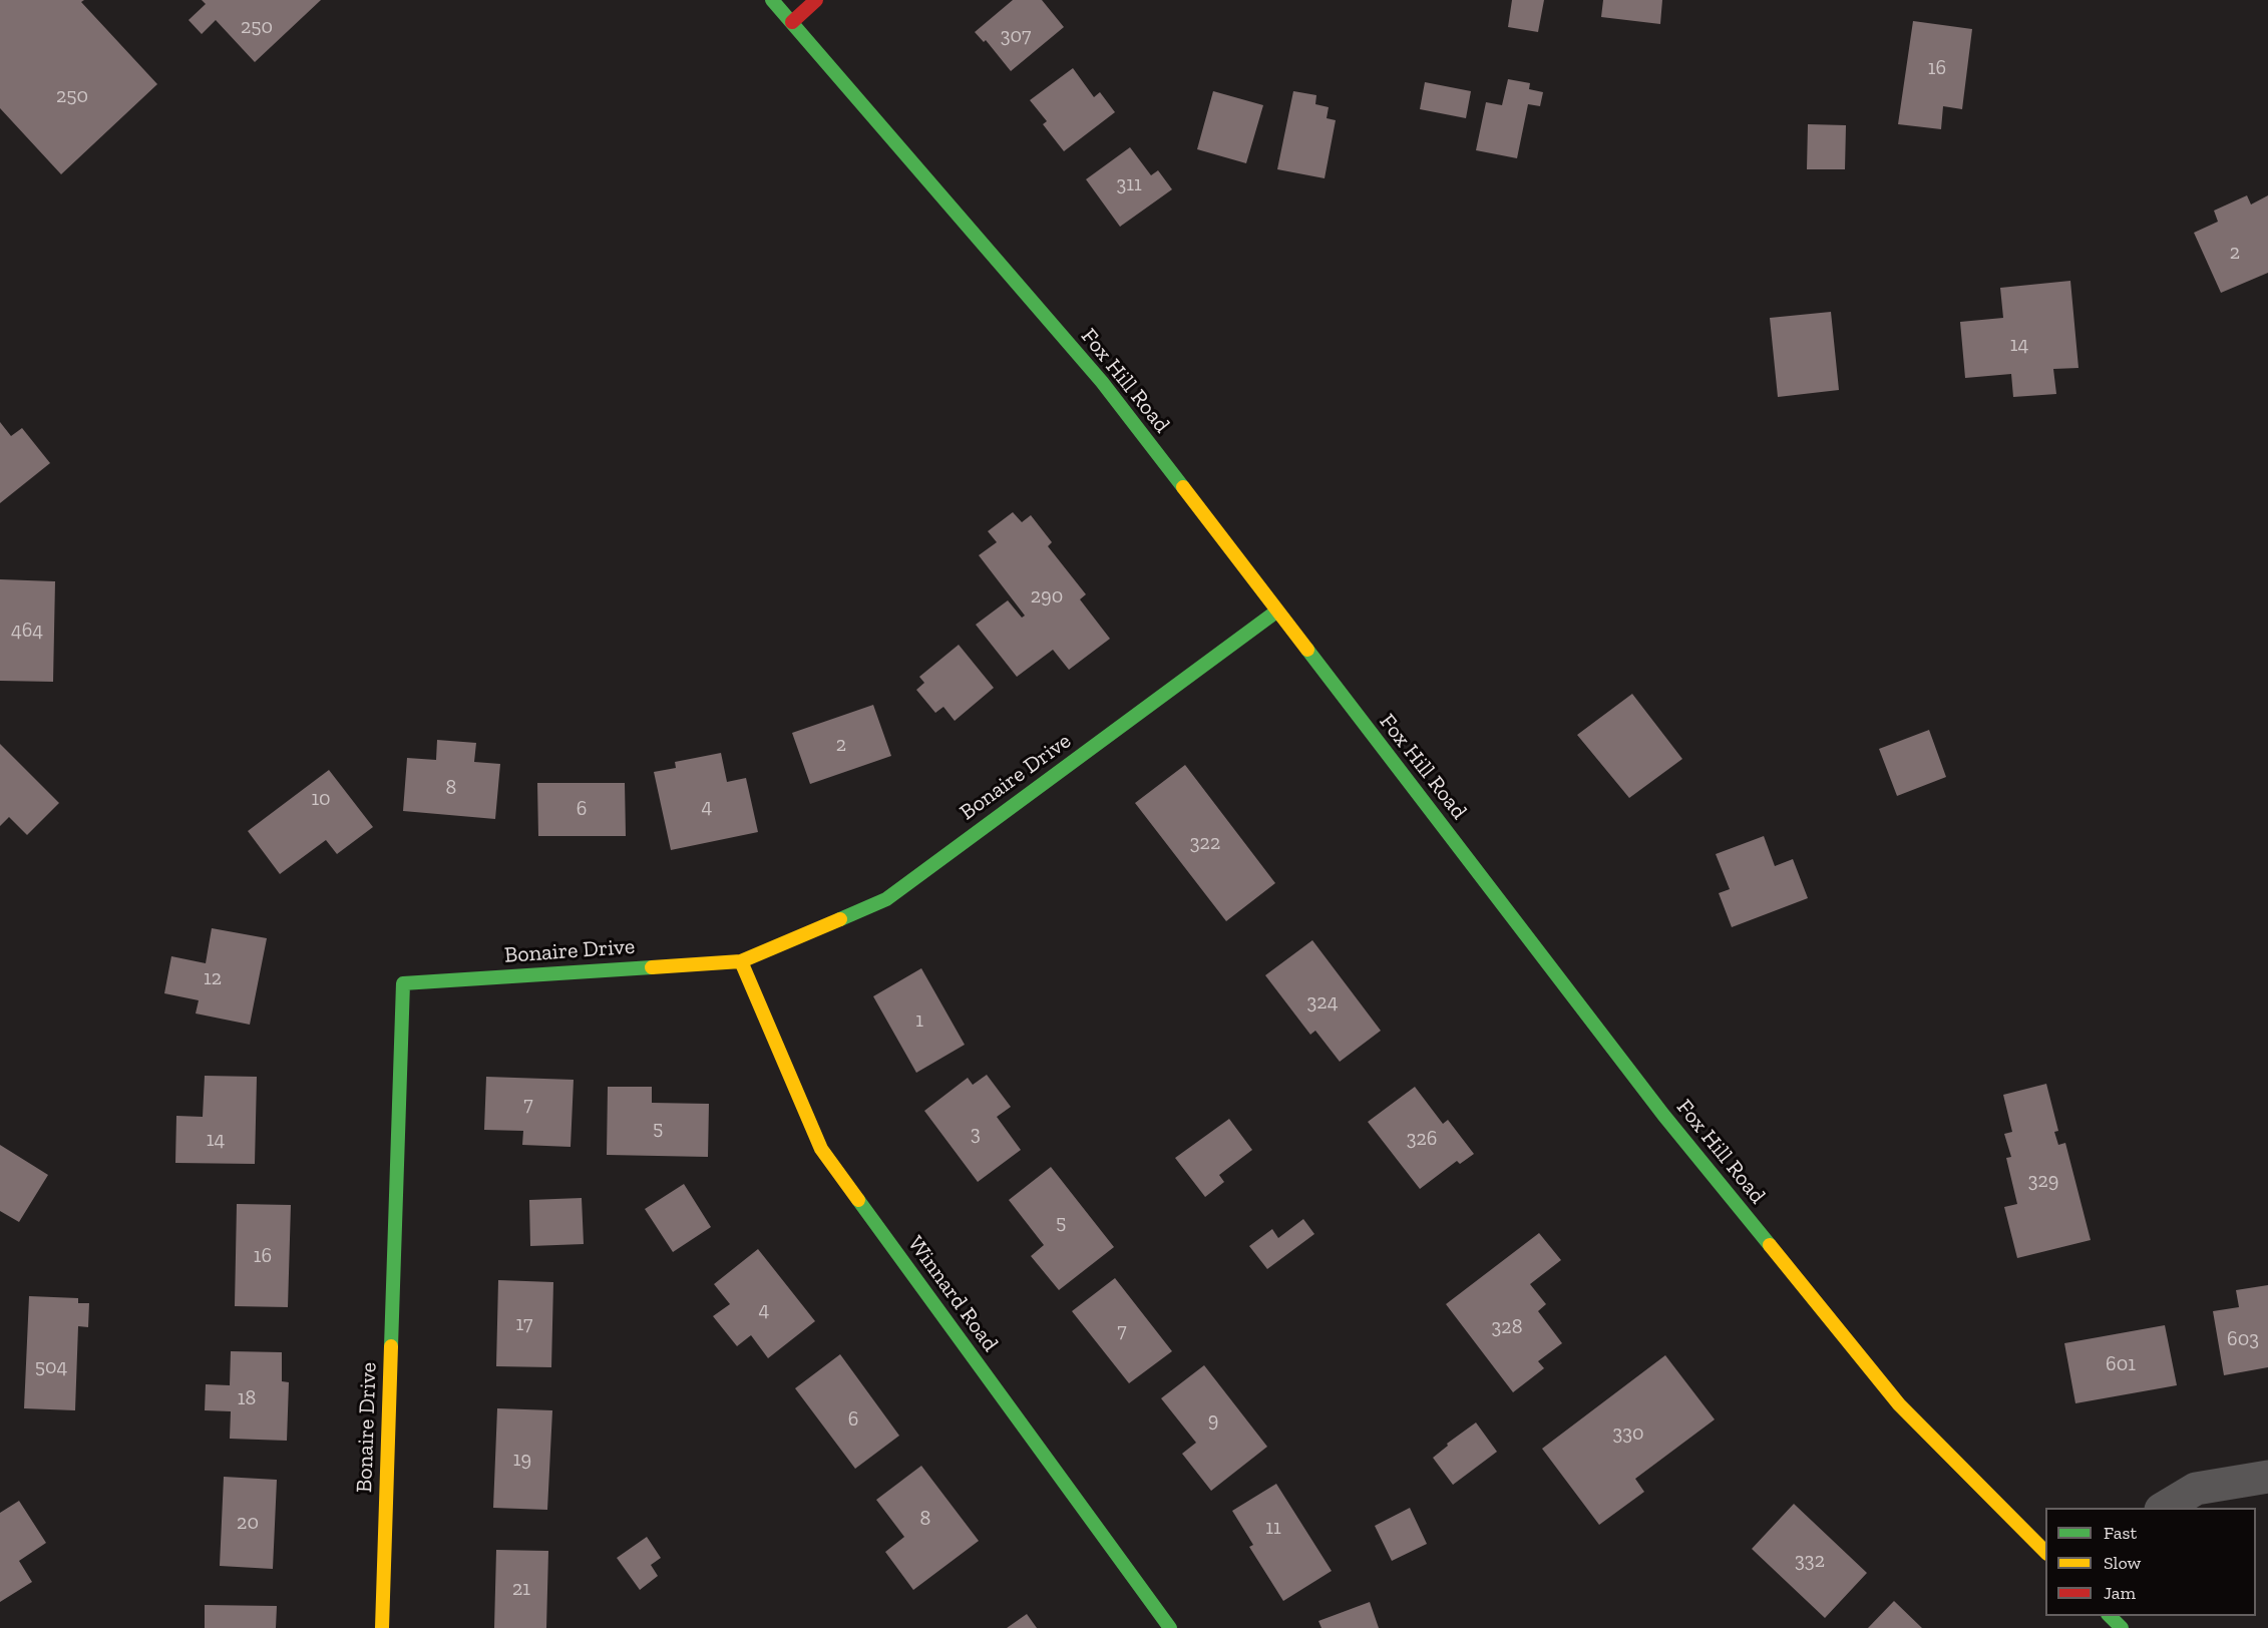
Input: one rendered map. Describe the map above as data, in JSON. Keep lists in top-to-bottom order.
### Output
{
  "streets": {
    "street": ["Fox Hill Road", "Bonaire Drive", "Winnard Road"]
  },
  "crossings": [
    ["Fox Hill Road", "Bonaire Drive"],
    ["Bonaire Drive", "Winnard Road"]
  ],
  "house_numbers": [
    "250",
    "307",
    "16",
    "250",
    "311",
    "2",
    "14",
    "290",
    "464",
    "2",
    "8",
    "10",
    "4",
    "6",
    "322",
    "12",
    "324",
    "1",
    "7",
    "5",
    "3",
    "326",
    "14",
    "329",
    "5",
    "16",
    "4",
    "17",
    "328",
    "7",
    "603",
    "601",
    "504",
    "18",
    "6",
    "9",
    "330",
    "19",
    "8",
    "20",
    "11",
    "332",
    "21"
  ],
  "legend": ["Fast", "Slow", "Jam"]
}
